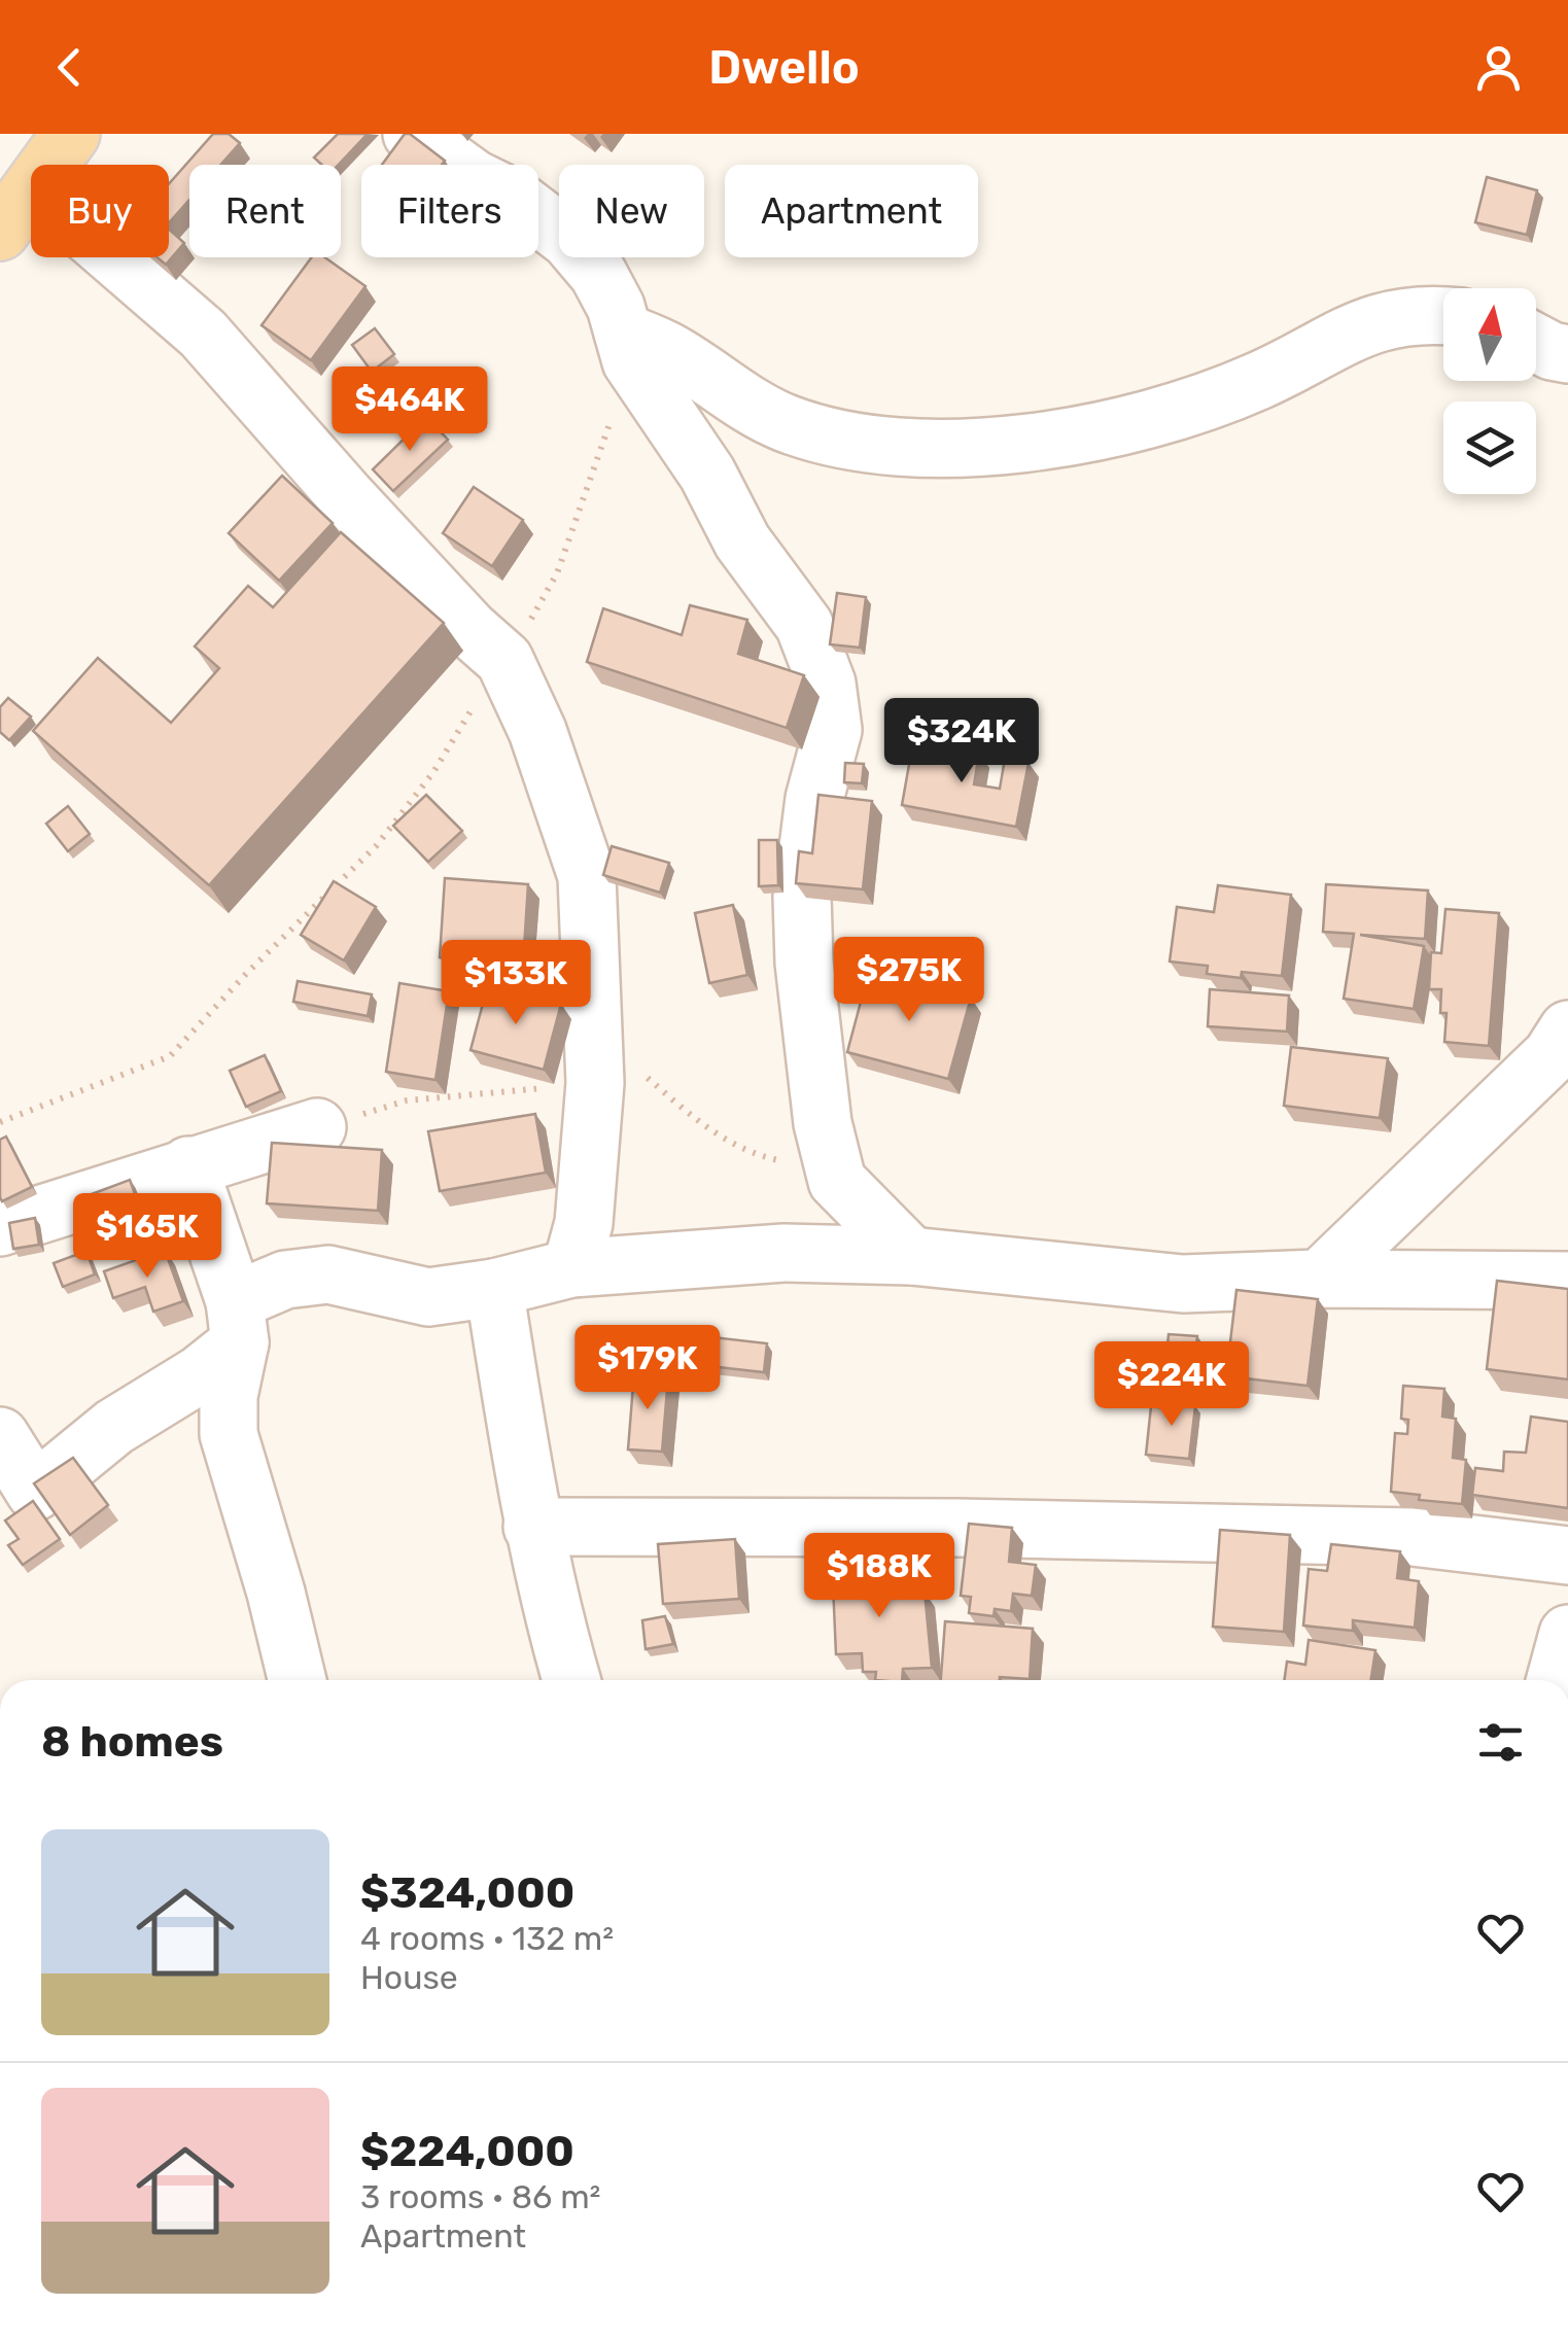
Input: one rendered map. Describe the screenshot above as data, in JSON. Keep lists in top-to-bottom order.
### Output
{
  "north": "top",
  "page": {
    "header": "Dwello",
    "chip": [
      "Buy",
      "Rent",
      "Filters",
      "New",
      "Apartment"
    ],
    "price": [
      "$464K",
      "$324K",
      "$275K",
      "$133K",
      "$165K",
      "$179K",
      "$224K",
      "$188K"
    ],
    "heading": "8 homes",
    "list": [
      {
        "name": "$324,000",
        "note": "4 rooms · 132 m² · House"
      },
      {
        "name": "$224,000",
        "note": "3 rooms · 86 m² · Apartment"
      }
    ]
  }
}
